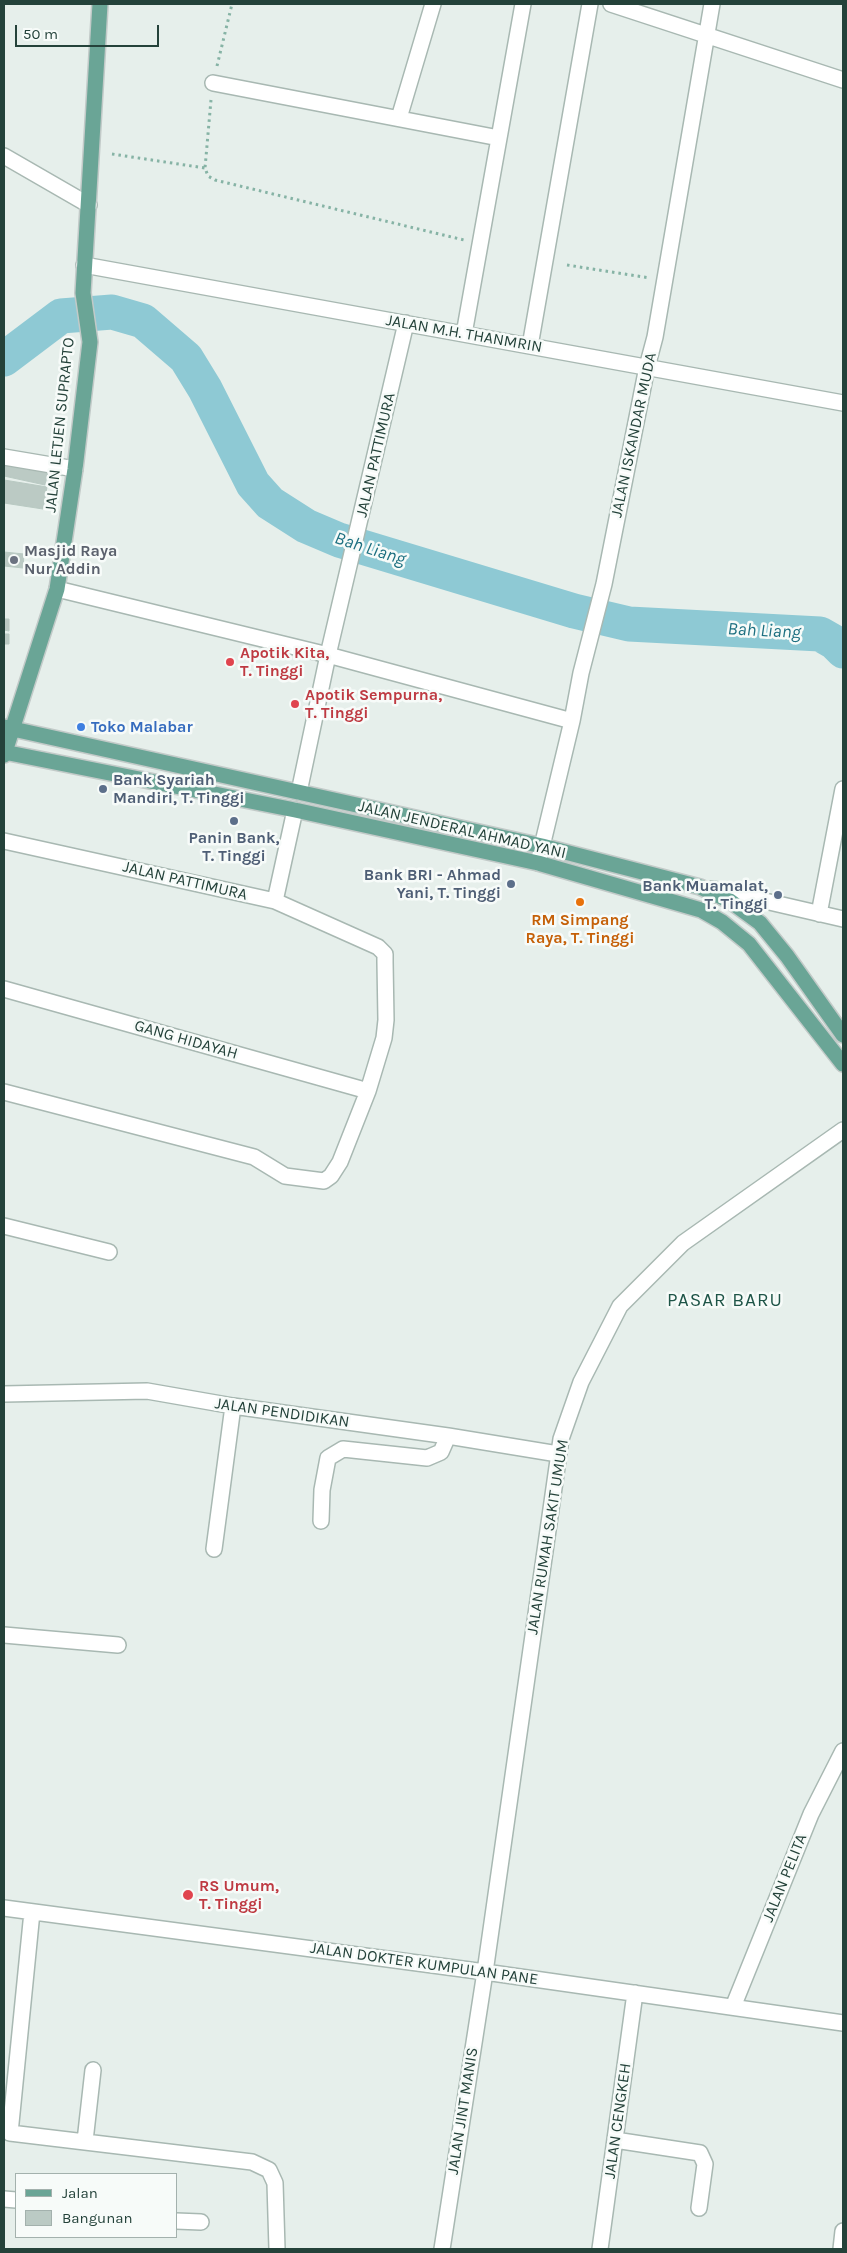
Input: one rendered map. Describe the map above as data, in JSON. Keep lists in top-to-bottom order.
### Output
{
  "streets": {
    "main road": ["JALAN LETJEN SUPRAPTO", "JALAN JENDERAL AHMAD YANI"],
    "street": [
      "JALAN M.H. THANMRIN",
      "JALAN ISKANDAR MUDA",
      "JALAN PATTIMURA",
      "GANG HIDAYAH",
      "JALAN PENDIDIKAN",
      "JALAN RUMAH SAKIT UMUM",
      "JALAN PELITA",
      "JALAN DOKTER KUMPULAN PANE",
      "JALAN JINT MANIS",
      "JALAN CENGKEH"
    ]
  },
  "crossings": [
    ["JALAN M.H. THANMRIN", "JALAN LETJEN SUPRAPTO"],
    ["JALAN M.H. THANMRIN", "JALAN ISKANDAR MUDA"],
    ["JALAN M.H. THANMRIN", "JALAN PATTIMURA"],
    ["JALAN LETJEN SUPRAPTO", "JALAN JENDERAL AHMAD YANI"],
    ["JALAN ISKANDAR MUDA", "JALAN JENDERAL AHMAD YANI"],
    ["JALAN PATTIMURA", "JALAN JENDERAL AHMAD YANI"],
    ["JALAN PATTIMURA", "GANG HIDAYAH"],
    ["JALAN PENDIDIKAN", "JALAN RUMAH SAKIT UMUM"],
    ["JALAN RUMAH SAKIT UMUM", "JALAN DOKTER KUMPULAN PANE"],
    ["JALAN RUMAH SAKIT UMUM", "JALAN JINT MANIS"],
    ["JALAN PELITA", "JALAN DOKTER KUMPULAN PANE"],
    ["JALAN DOKTER KUMPULAN PANE", "JALAN JINT MANIS"],
    ["JALAN DOKTER KUMPULAN PANE", "JALAN CENGKEH"]
  ],
  "districts": ["PASAR BARU"],
  "water": ["Bah Liang"],
  "places": [
    "Masjid Raya Nur Addin",
    "Apotik Kita, T. Tinggi",
    "Apotik Sempurna, T. Tinggi",
    "Toko Malabar",
    "Bank Syariah Mandiri, T. Tinggi",
    "Panin Bank, T. Tinggi",
    "Bank BRI - Ahmad Yani, T. Tinggi",
    "Bank Muamalat, T. Tinggi",
    "RM Simpang Raya, T. Tinggi",
    "RS Umum, T. Tinggi"
  ],
  "legend": ["Jalan", "Bangunan"],
  "scale_bar": "50 m"
}
